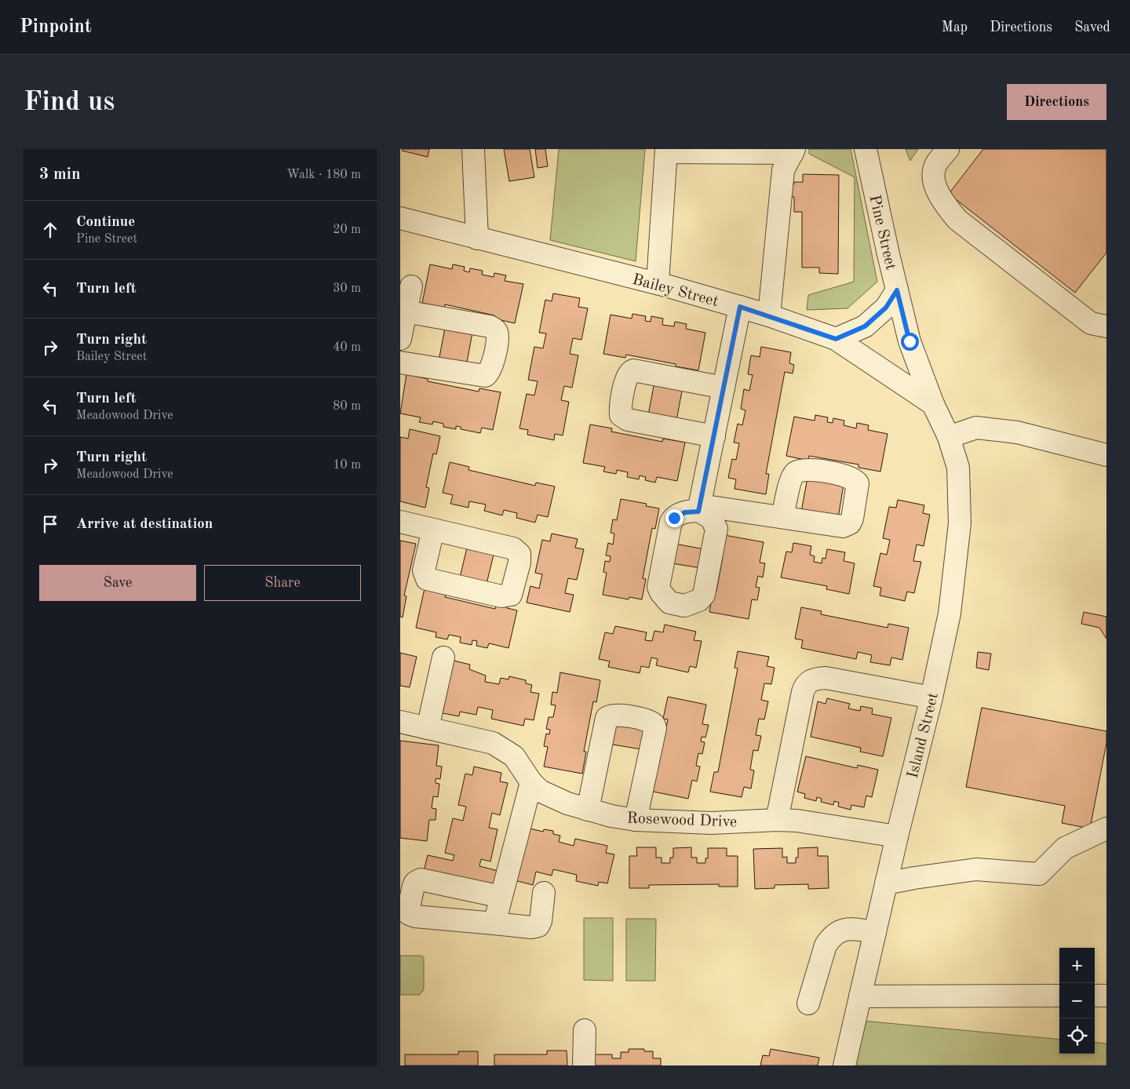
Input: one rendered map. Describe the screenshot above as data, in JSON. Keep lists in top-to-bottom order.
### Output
{
  "streets": {
    "street": [
      "Pine Street",
      "Bailey Street",
      "Island Street",
      "Rosewood Drive"
    ]
  },
  "crossings": [
    ["Pine Street", "Bailey Street"],
    ["Pine Street", "Island Street"],
    ["Bailey Street", "Island Street"],
    ["Island Street", "Rosewood Drive"]
  ],
  "page": {
    "header": "Pinpoint",
    "nav": ["Map", "Directions", "Saved"],
    "buttons": [
      "Directions",
      ["Save", "Share"]
    ],
    "title": "Find us",
    "heading": ["3 min", "Walk · 180 m"],
    "list": [
      ["Continue", "Pine Street", "20 m"],
      ["Turn left", "30 m"],
      ["Turn right", "Bailey Street", "40 m"],
      ["Turn left", "Meadowood Drive", "80 m"],
      ["Turn right", "Meadowood Drive", "10 m"],
      "Arrive at destination"
    ],
    "map_buttons": ["+", "−"]
  }
}
